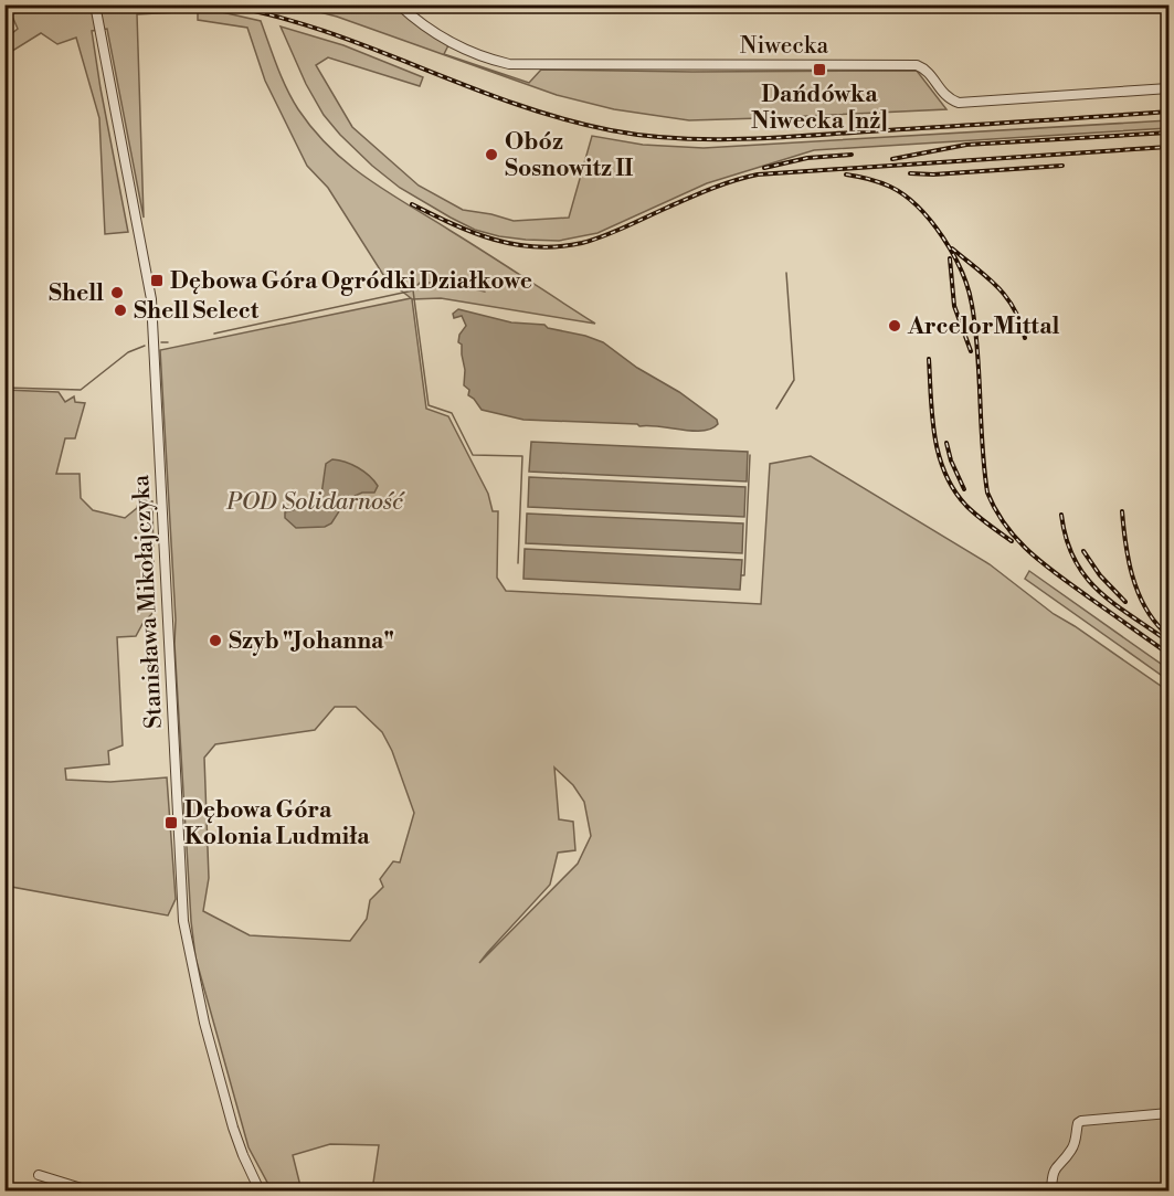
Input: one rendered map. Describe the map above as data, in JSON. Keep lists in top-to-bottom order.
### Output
{
  "streets": {
    "street": ["Niwecka", "Stanisława Mikołajczyka"]
  },
  "parks": ["POD Solidarność"],
  "places": {
    "transit": ["Dańdówka Niwecka [nż]", "Dębowa Góra Ogródki Działkowe", "Dębowa Góra Kolonia Ludmiła"],
    "other": [
      "Obóz Sosnowitz II",
      "Shell",
      "Shell Select",
      "ArcelorMittal",
      "Szyb \"Johanna\""
    ]
  }
}
